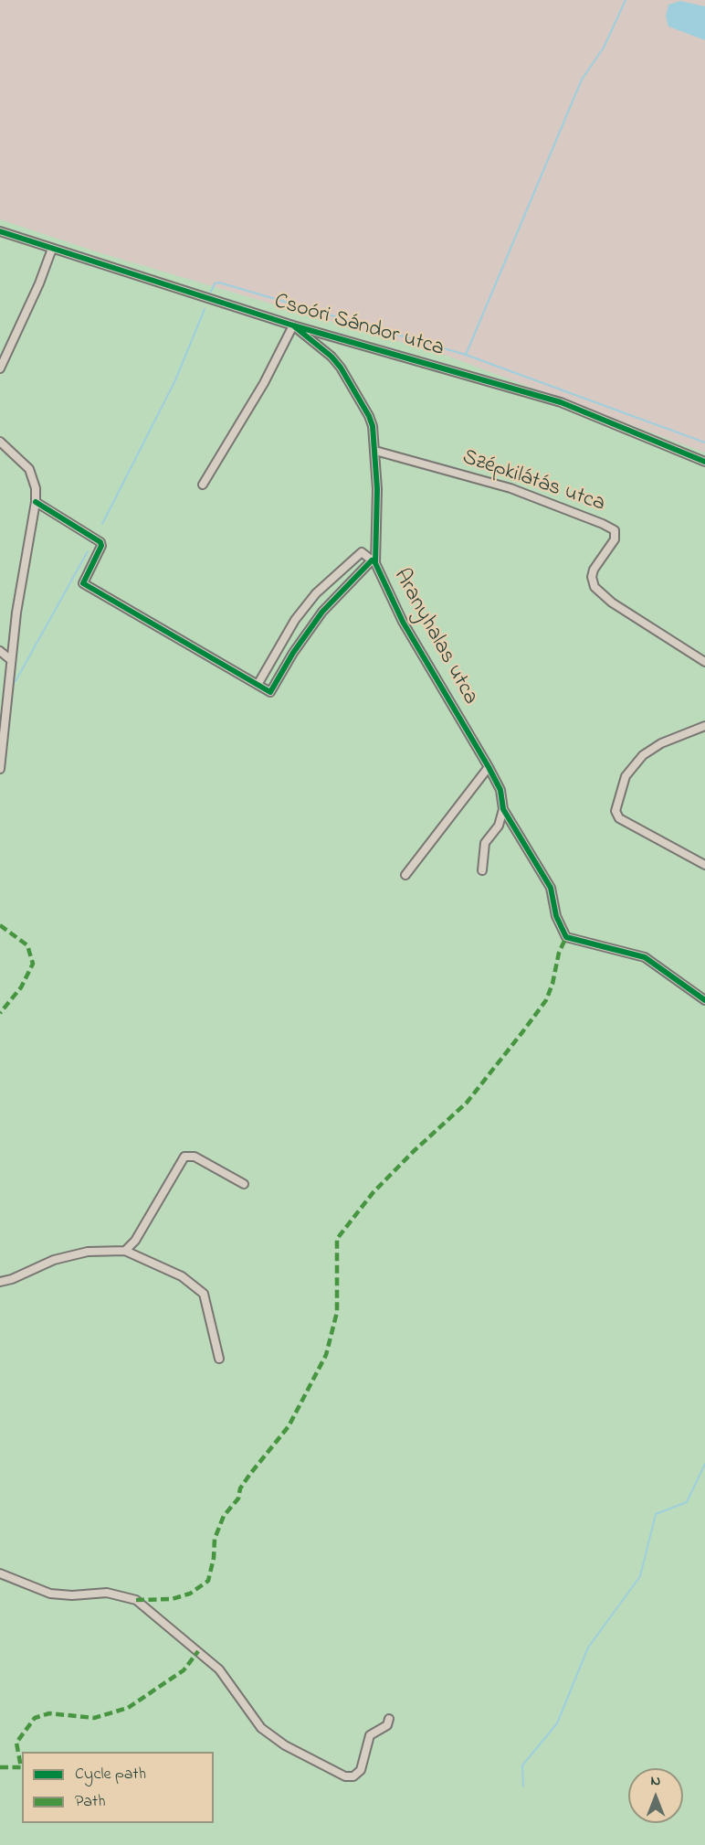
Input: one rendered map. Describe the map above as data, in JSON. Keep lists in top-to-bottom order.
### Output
{
  "streets": {
    "street": ["Csoóri Sándor utca", "Szépkilátás utca", "Aranyhalas utca"]
  },
  "crossings": [
    ["Csoóri Sándor utca", "Aranyhalas utca"],
    ["Szépkilátás utca", "Aranyhalas utca"]
  ],
  "legend": ["Cycle path", "Path"],
  "north": "top"
}
